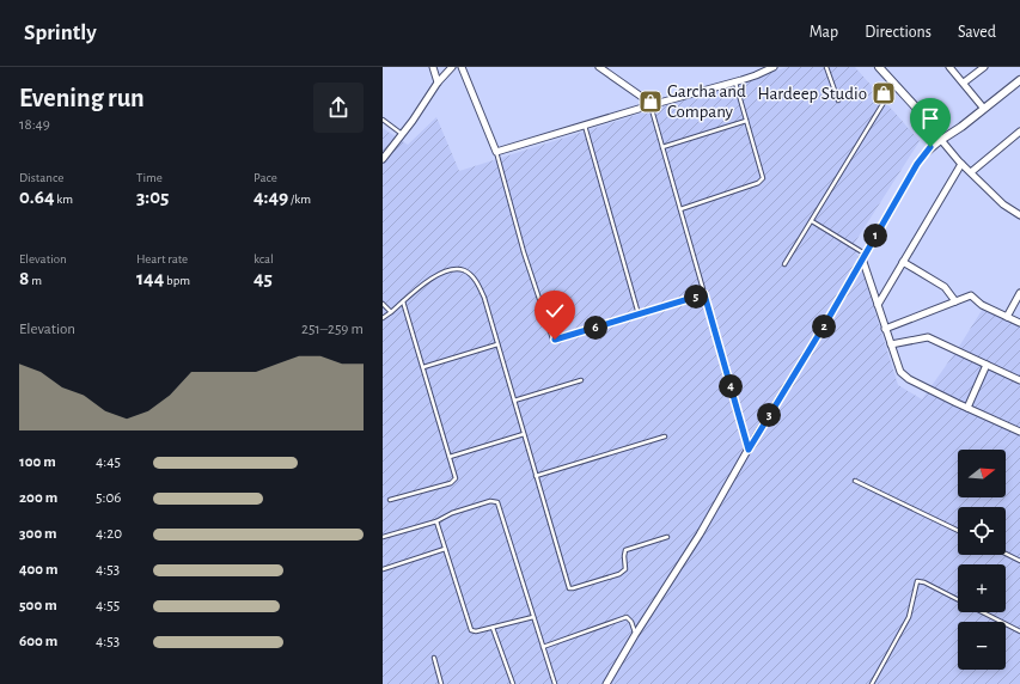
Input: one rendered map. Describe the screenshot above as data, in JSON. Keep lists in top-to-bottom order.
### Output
{
  "places": {
    "shop": ["Hardeep Studio", "Garcha and Company"]
  },
  "north": "right",
  "page": {
    "header": "Sprintly",
    "nav": ["Map", "Directions", "Saved"],
    "heading": ["Evening run", "18:49"],
    "stats": [
      ["Distance", "0.64 km"],
      ["Time", "3:05"],
      ["Pace", "4:49 /km"],
      ["Elevation", "8 m"],
      ["Heart rate", "144 bpm"],
      ["kcal", "45"]
    ],
    "pins": [
      "1",
      "5",
      "2",
      "6",
      "4",
      "3"
    ],
    "chart": ["Elevation", "251–259 m"],
    "list": [
      {
        "name": "100 m",
        "note": "4:45"
      },
      {
        "name": "200 m",
        "note": "5:06"
      },
      {
        "name": "300 m",
        "note": "4:20"
      },
      {
        "name": "400 m",
        "note": "4:53"
      },
      {
        "name": "500 m",
        "note": "4:55"
      },
      {
        "name": "600 m",
        "note": "4:53"
      }
    ],
    "map_buttons": ["+", "−"]
  }
}
